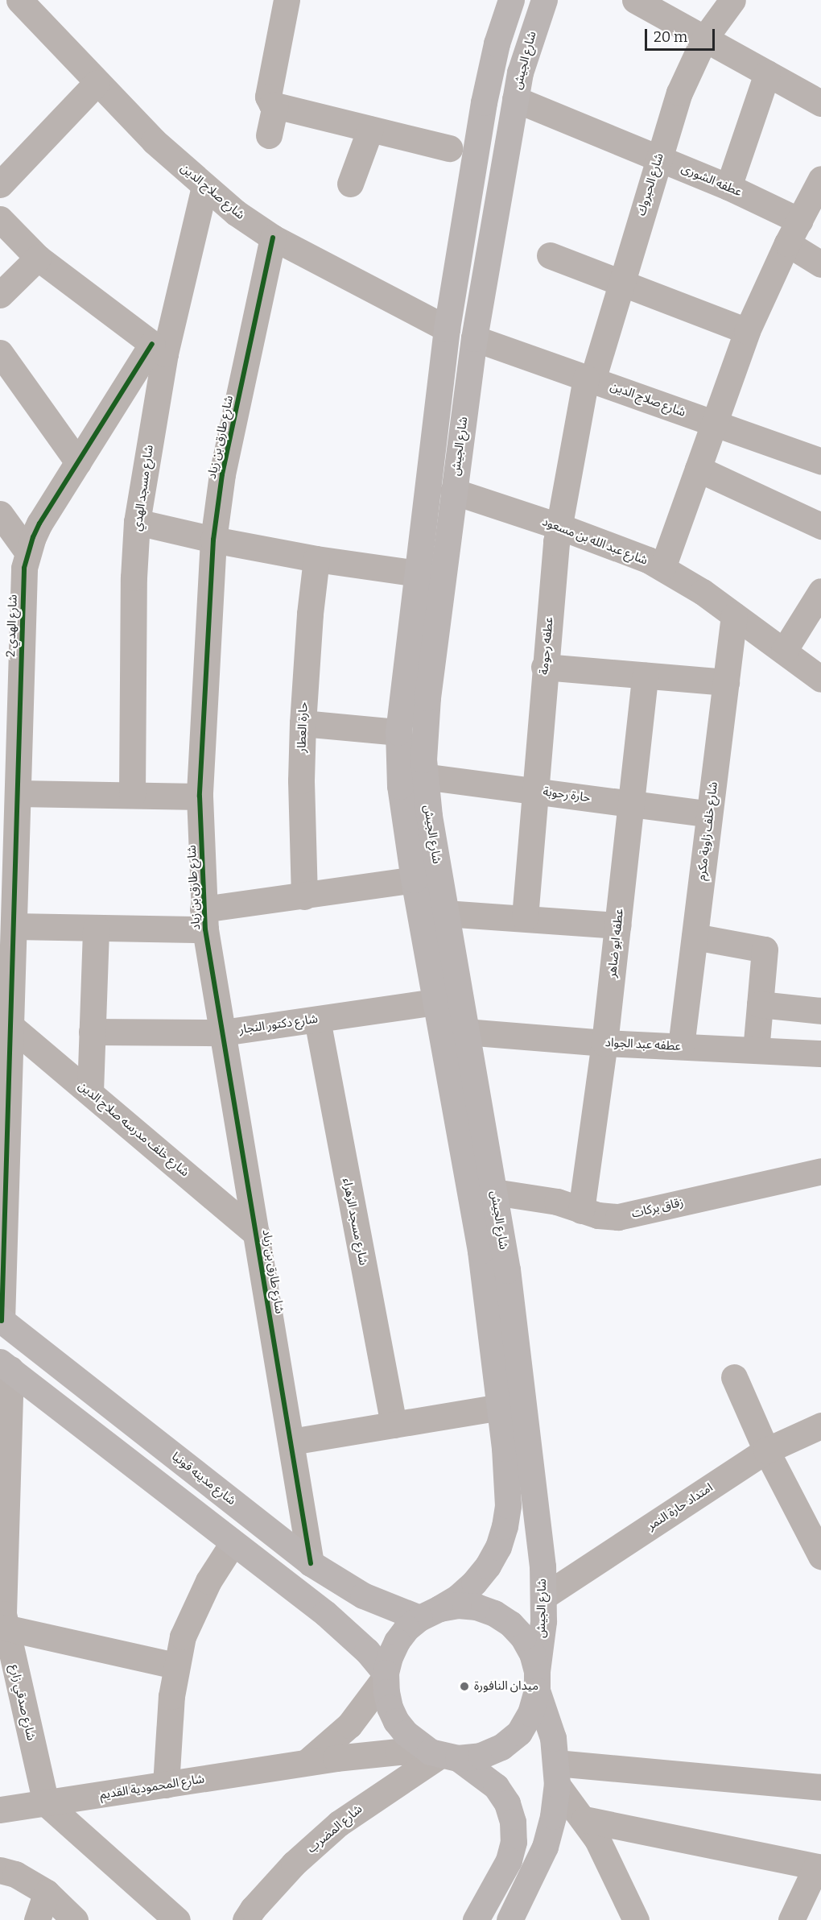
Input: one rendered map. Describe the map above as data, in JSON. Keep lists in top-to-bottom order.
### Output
{
  "streets": {
    "main road": ["شارع الجيش", "شارع مدينه قونيا"],
    "street": [
      "عطفه الشورى",
      "شارع الحبروك",
      "شارع صلاح الدين",
      "شارع طارق بن زياد",
      "شارع مسجد الهدي",
      "شارع عبد الله بن مسعود",
      "شارع الهدي 2",
      "عطفه رحومة",
      "حارة العطار",
      "حارة رحوبة",
      "شارع خلف زاوية مكرم",
      "عطفه ابو ضاهر",
      "شارع دكتور النجار",
      "عطفه عبد الجواد",
      "شارع خلف مدرسه صلاح الدين",
      "زقاق بركات",
      "شارع مسجد الزهراء",
      "امتداد حارة النمر",
      "شارع صدقي زارع",
      "شارع المحمودية القديم",
      "شارع المضرب"
    ]
  },
  "crossings": [
    ["شارع الجيش", "عطفه الشورى"],
    ["شارع الجيش", "شارع صلاح الدين"],
    ["شارع الجيش", "شارع عبد الله بن مسعود"],
    ["شارع الجيش", "حارة رحوبة"],
    ["شارع الجيش", "شارع دكتور النجار"],
    ["شارع الجيش", "عطفه عبد الجواد"],
    ["شارع الجيش", "زقاق بركات"],
    ["شارع الجيش", "شارع مدينه قونيا"],
    ["شارع الجيش", "امتداد حارة النمر"],
    ["شارع الجيش", "شارع المحمودية القديم"],
    ["شارع الجيش", "شارع المضرب"],
    ["عطفه الشورى", "شارع الحبروك"],
    ["شارع الحبروك", "شارع صلاح الدين"],
    ["شارع الحبروك", "عطفه رحومة"],
    ["شارع صلاح الدين", "شارع طارق بن زياد"],
    ["شارع صلاح الدين", "شارع مسجد الهدي"],
    ["شارع صلاح الدين", "عطفه رحومة"],
    ["شارع طارق بن زياد", "شارع دكتور النجار"],
    ["شارع طارق بن زياد", "شارع خلف مدرسه صلاح الدين"],
    ["شارع طارق بن زياد", "شارع مدينه قونيا"],
    ["شارع مسجد الهدي", "شارع الهدي 2"],
    ["شارع عبد الله بن مسعود", "عطفه رحومة"],
    ["شارع عبد الله بن مسعود", "شارع خلف زاوية مكرم"],
    ["شارع الهدي 2", "شارع خلف مدرسه صلاح الدين"],
    ["شارع الهدي 2", "شارع مدينه قونيا"],
    ["عطفه رحومة", "حارة رحوبة"],
    ["حارة رحوبة", "شارع خلف زاوية مكرم"],
    ["حارة رحوبة", "عطفه ابو ضاهر"],
    ["شارع خلف زاوية مكرم", "عطفه عبد الجواد"],
    ["عطفه ابو ضاهر", "عطفه عبد الجواد"],
    ["عطفه ابو ضاهر", "زقاق بركات"],
    ["شارع دكتور النجار", "شارع مسجد الزهراء"],
    ["شارع مدينه قونيا", "شارع المحمودية القديم"],
    ["شارع مدينه قونيا", "شارع المضرب"],
    ["شارع صدقي زارع", "شارع المحمودية القديم"],
    ["شارع المحمودية القديم", "شارع المضرب"]
  ],
  "places": ["ميدان النافورة"],
  "scale_bar": "20 m"
}
